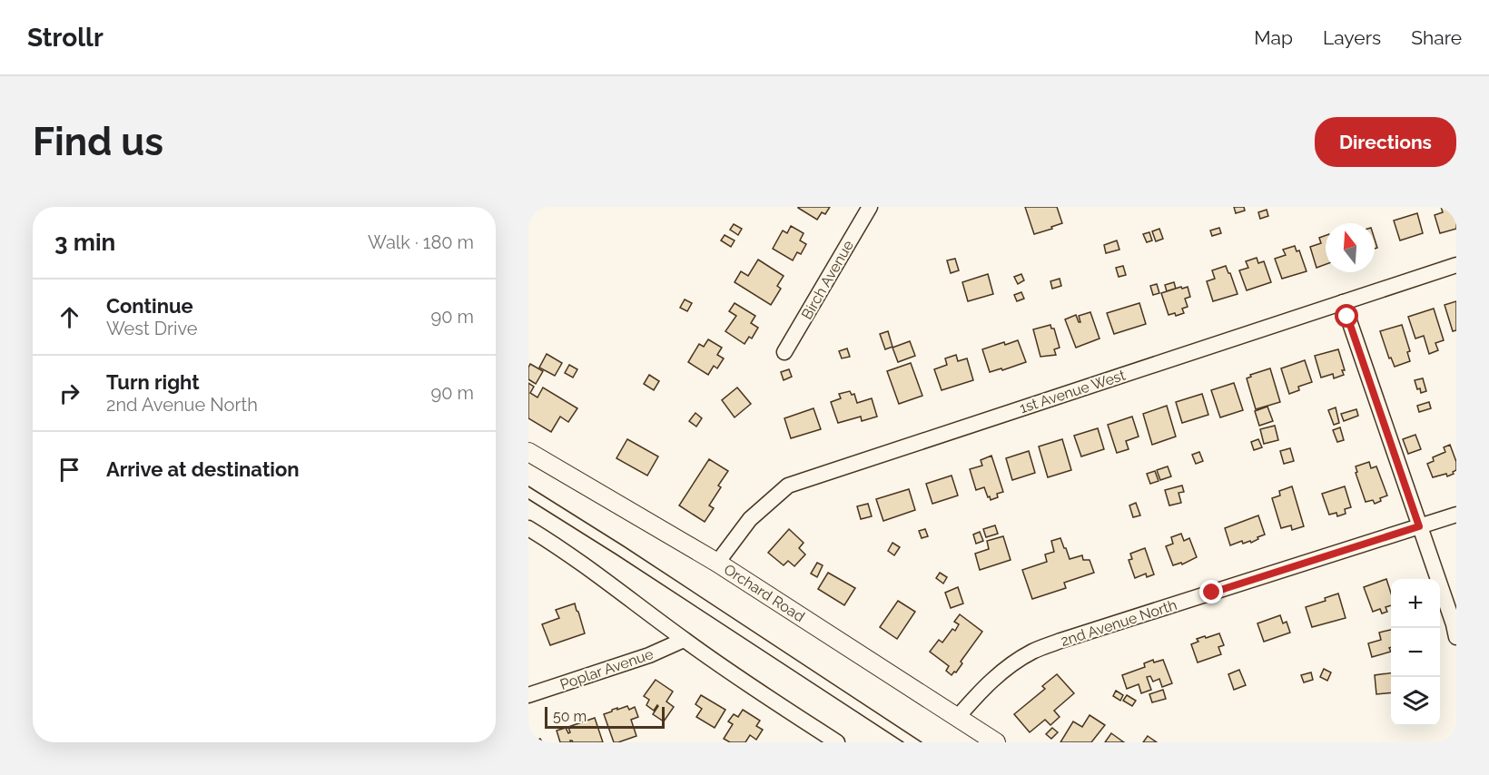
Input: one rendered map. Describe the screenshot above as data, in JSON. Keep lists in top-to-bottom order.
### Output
{
  "streets": {
    "street": [
      "Birch Avenue",
      "1st Avenue West",
      "Orchard Road",
      "2nd Avenue North",
      "Poplar Avenue"
    ]
  },
  "crossings": [
    ["1st Avenue West", "Orchard Road"],
    ["Orchard Road", "2nd Avenue North"]
  ],
  "scale_bar": "50 m",
  "north": "top",
  "page": {
    "header": "Strollr",
    "nav": ["Map", "Layers", "Share"],
    "buttons": "Directions",
    "title": "Find us",
    "heading": ["3 min", "Walk · 180 m"],
    "list": [
      ["Continue", "West Drive", "90 m"],
      ["Turn right", "2nd Avenue North", "90 m"],
      "Arrive at destination"
    ],
    "map_buttons": ["+", "−"],
    "scale": "50 m"
  }
}
